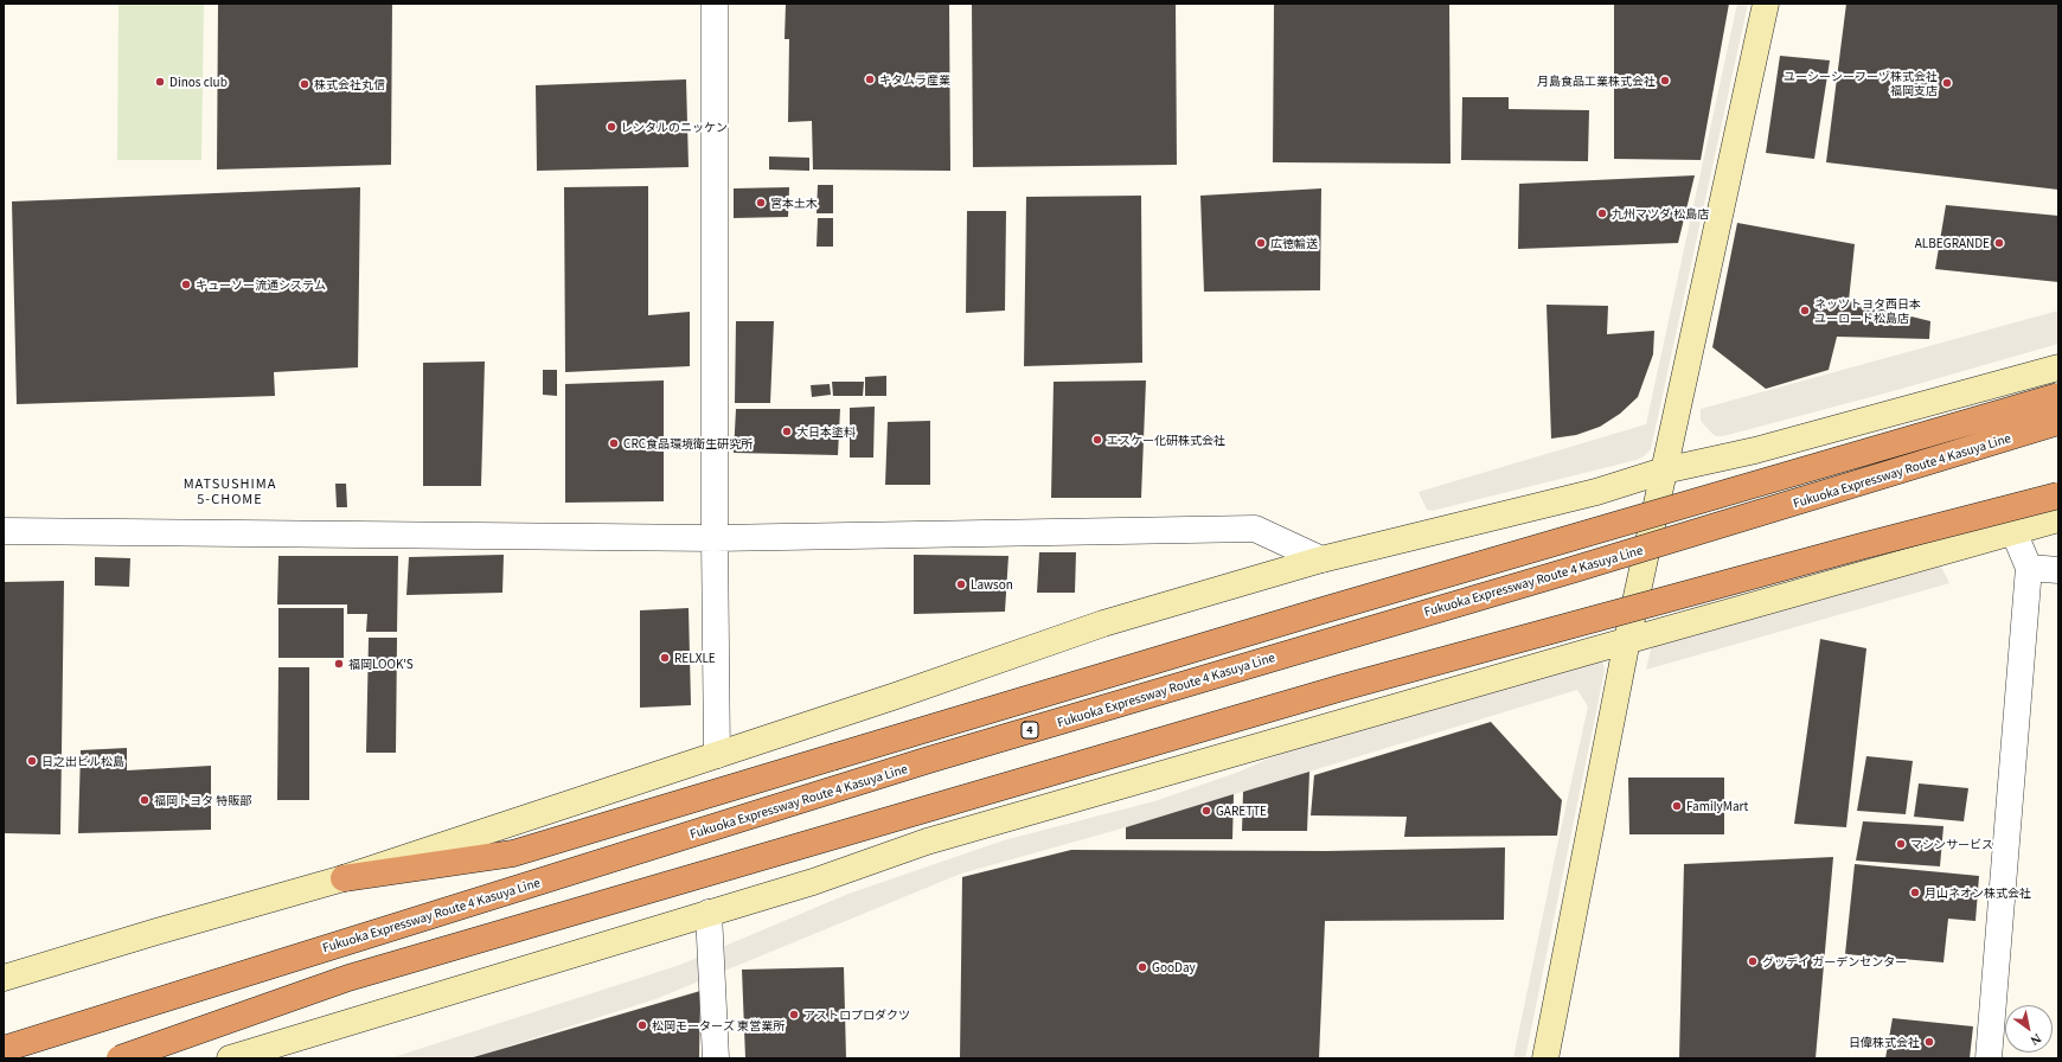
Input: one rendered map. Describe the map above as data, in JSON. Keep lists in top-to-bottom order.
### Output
{
  "streets": {
    "highway": ["Fukuoka Expressway Route 4 Kasuya Line", "4"]
  },
  "districts": ["MATSUSHIMA 5-CHOME"],
  "places": [
    "キタムラ産業",
    "月島食品工業株式会社",
    "Dinos club",
    "ユーシーシーフーヅ株式会社 福岡支店",
    "株式会社丸信",
    "レンタルのニッケン",
    "宮本土木",
    "九州マツダ 松島店",
    "広徳輸送",
    "ALBEGRANDE",
    "キューソー流通システム",
    "ネッツトヨタ西日本 ユーロード松島店",
    "大日本塗料",
    "エスケー化研株式会社",
    "CRC食品環境衛生研究所",
    "Lawson",
    "RELXLE",
    "福岡LOOK'S",
    "日之出ビル松島",
    "福岡トヨタ 特販部",
    "FamilyMart",
    "GARETTE",
    "マシンサービス",
    "月山ネオン株式会社",
    "グッデイ ガーデンセンター",
    "GooDay",
    "アストロプロダクツ",
    "松岡モーターズ 東営業所",
    "日偉株式会社"
  ],
  "north": "bottom right"
}
